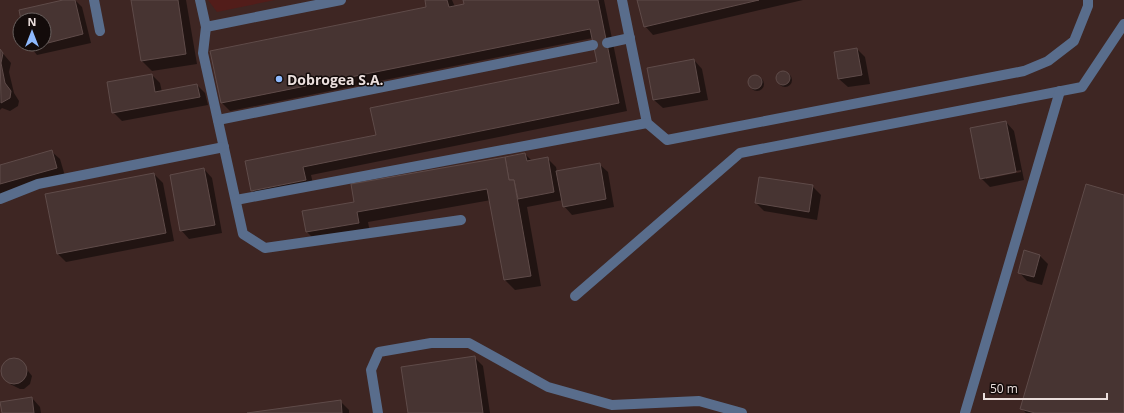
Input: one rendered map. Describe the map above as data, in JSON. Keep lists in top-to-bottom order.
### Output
{
  "places": ["Dobrogea S.A."],
  "scale_bar": "50 m",
  "north": "top"
}
